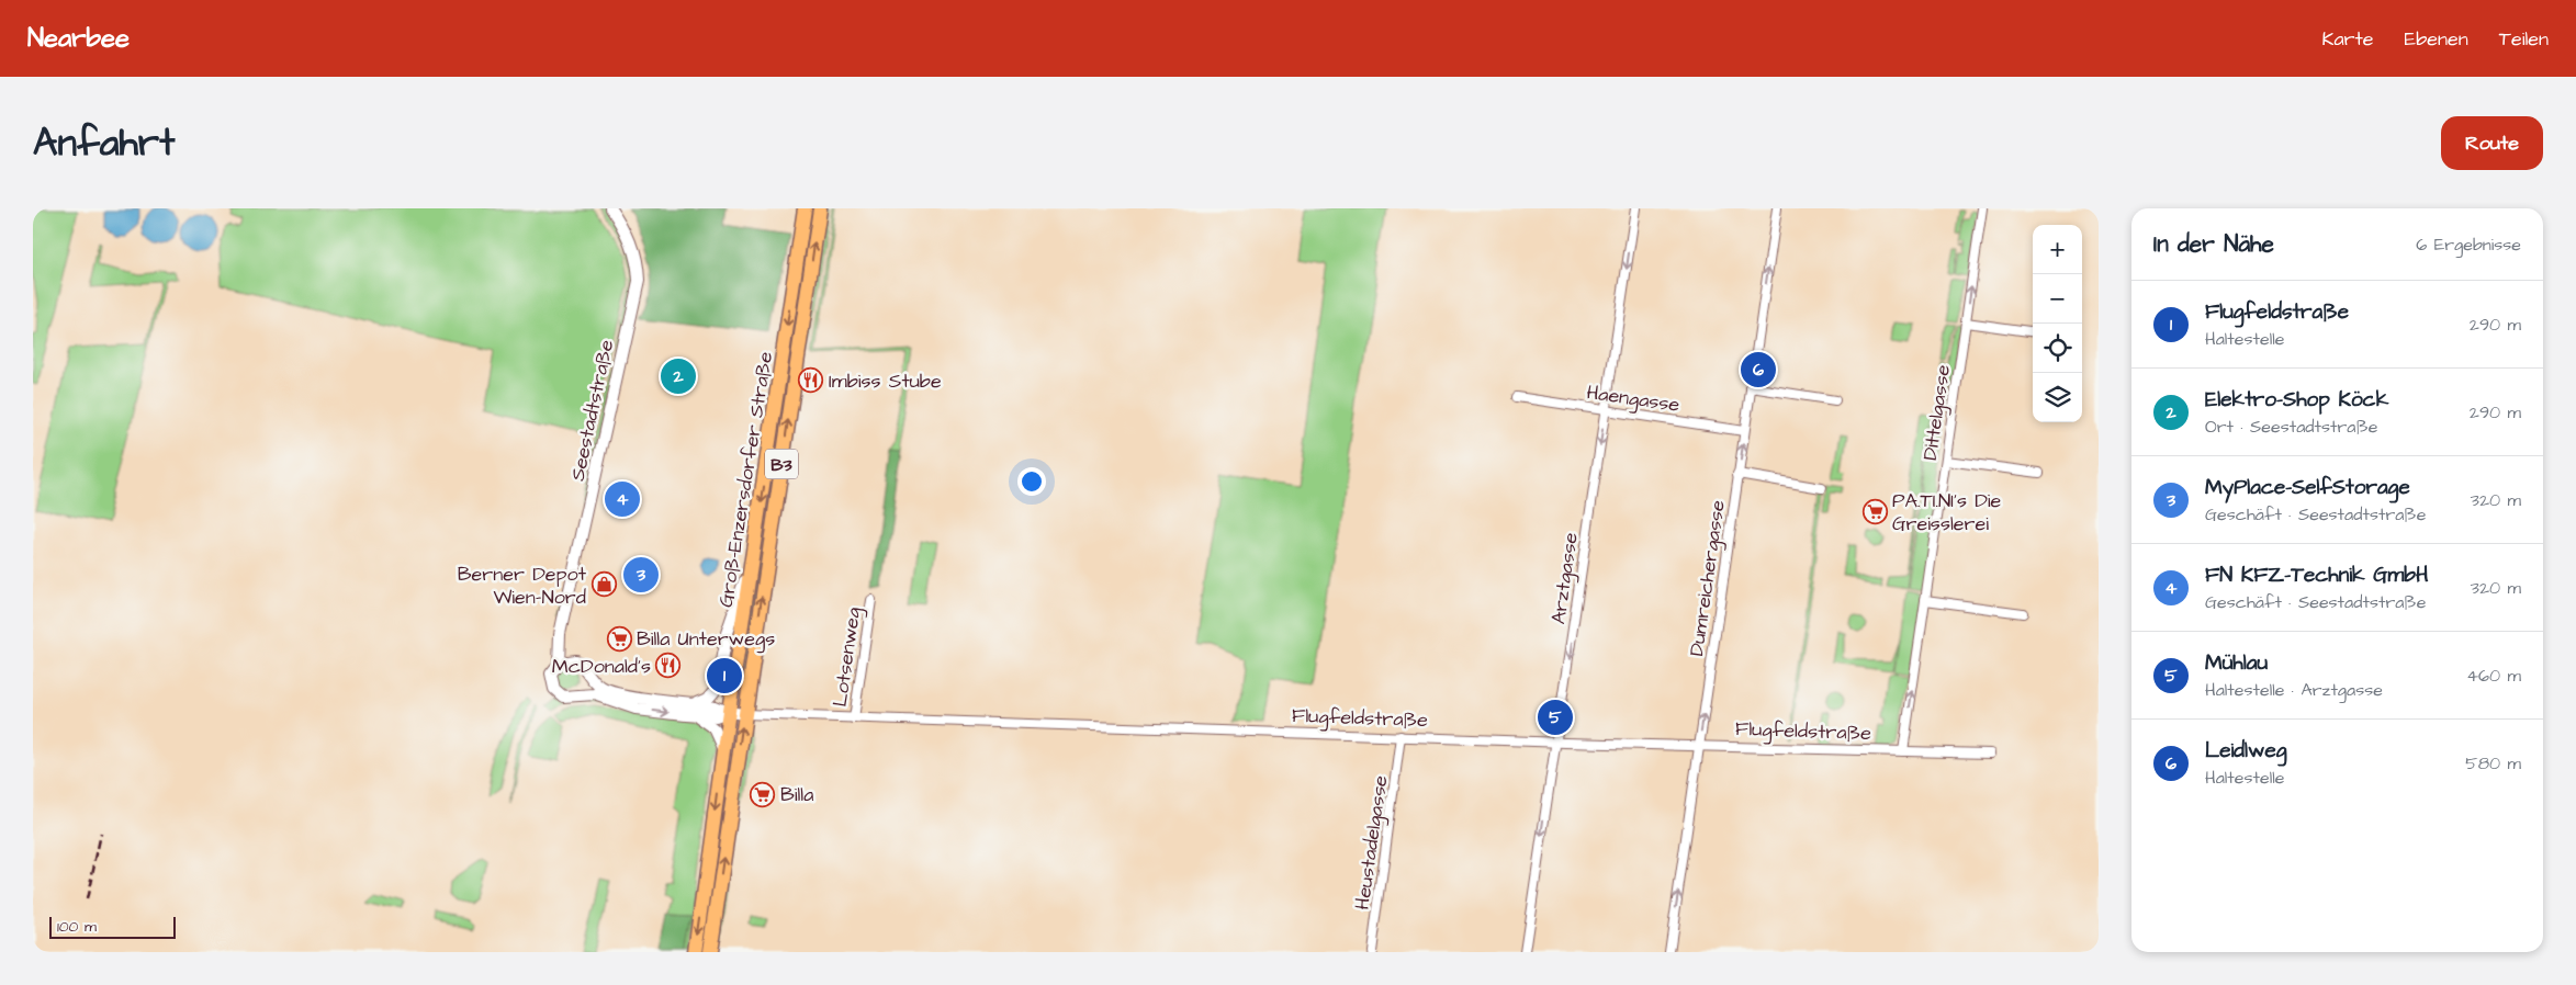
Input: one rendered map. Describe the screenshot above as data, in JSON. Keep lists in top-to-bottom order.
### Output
{
  "streets": {
    "main road": ["B3", "Groß-Enzersdorfer Straße"],
    "street": [
      "Haengasse",
      "Seestadtstraße",
      "Dittelgasse",
      "Arztgasse",
      "Dumreichergasse",
      "Lotsenweg",
      "Flugfeldstraße",
      "Heustadelgasse"
    ]
  },
  "crossings": [
    ["Haengasse", "Arztgasse"],
    ["Haengasse", "Dumreichergasse"],
    ["Seestadtstraße", "Groß-Enzersdorfer Straße"],
    ["Seestadtstraße", "Flugfeldstraße"],
    ["Dittelgasse", "Flugfeldstraße"],
    ["Groß-Enzersdorfer Straße", "Flugfeldstraße"],
    ["Arztgasse", "Flugfeldstraße"],
    ["Dumreichergasse", "Flugfeldstraße"],
    ["Lotsenweg", "Flugfeldstraße"],
    ["Flugfeldstraße", "Heustadelgasse"]
  ],
  "one_way": ["Dittelgasse", "Arztgasse", "Dumreichergasse"],
  "places": {
    "restaurant": ["Imbiss Stube", "McDonald's"],
    "supermarket": ["PA.TI.NI's Die Greisslerei", "Billa Unterwegs", "Billa"],
    "shop": ["Berner Depot Wien-Nord"]
  },
  "scale_bar": "100 m",
  "page": {
    "header": "Nearbee",
    "nav": ["Karte", "Ebenen", "Teilen"],
    "title": "Anfahrt",
    "buttons": "Route",
    "heading": ["In der Nähe", "6 Ergebnisse"],
    "map_buttons": ["+", "−"],
    "list": [
      {
        "mark": "1",
        "name": "Flugfeldstraße",
        "note": "Haltestelle",
        "value": "290 m"
      },
      {
        "mark": "2",
        "name": "Elektro-Shop Köck",
        "note": "Ort · Seestadtstraße",
        "value": "290 m"
      },
      {
        "mark": "3",
        "name": "MyPlace-SelfStorage",
        "note": "Geschäft · Seestadtstraße",
        "value": "320 m"
      },
      {
        "mark": "4",
        "name": "FN KFZ-Technik GmbH",
        "note": "Geschäft · Seestadtstraße",
        "value": "320 m"
      },
      {
        "mark": "5",
        "name": "Mühlau",
        "note": "Haltestelle · Arztgasse",
        "value": "460 m"
      },
      {
        "mark": "6",
        "name": "Leidlweg",
        "note": "Haltestelle",
        "value": "580 m"
      }
    ],
    "pins": [
      "6",
      "2",
      "4",
      "3",
      "1",
      "5"
    ],
    "scale": "100 m"
  }
}
